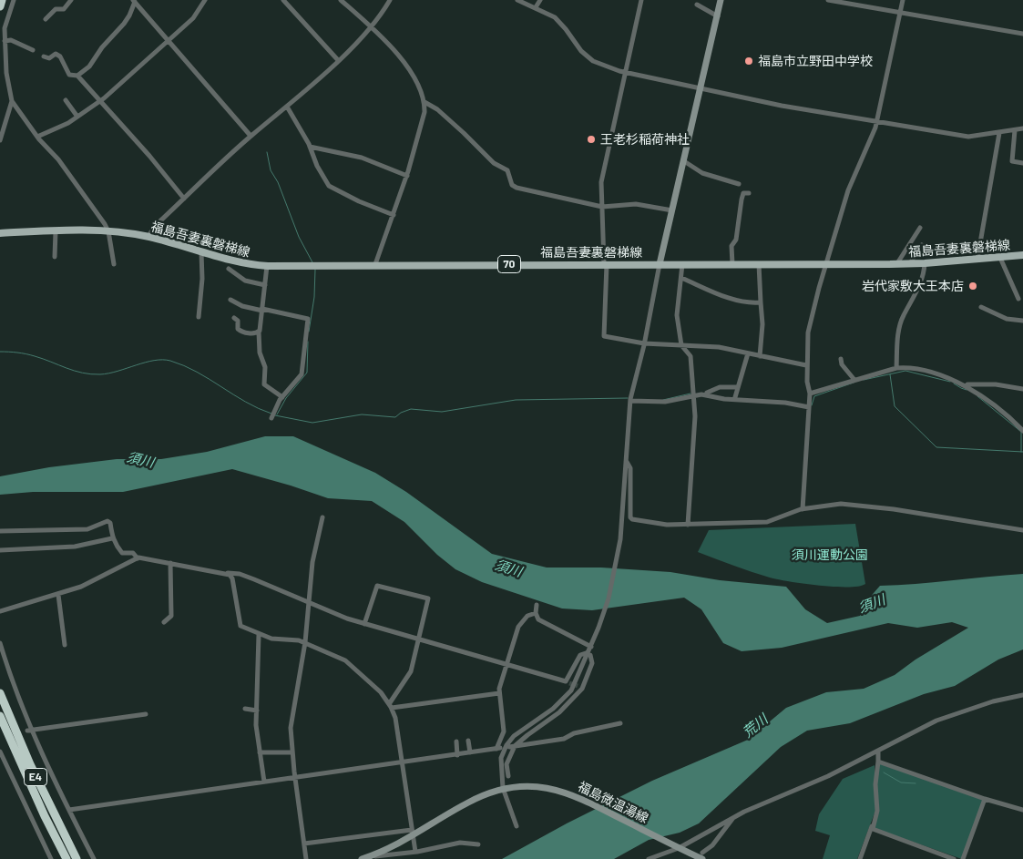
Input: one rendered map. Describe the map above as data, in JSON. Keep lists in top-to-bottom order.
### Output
{
  "streets": {
    "highway": ["E4"],
    "main road": ["福島吾妻裏磐梯線", "70", "福島微温湯線"]
  },
  "water": ["須川", "荒川"],
  "parks": ["須川運動公園"],
  "places": ["福島市立野田中学校", "王老杉稲荷神社", "岩代家敷大王本店"]
}
